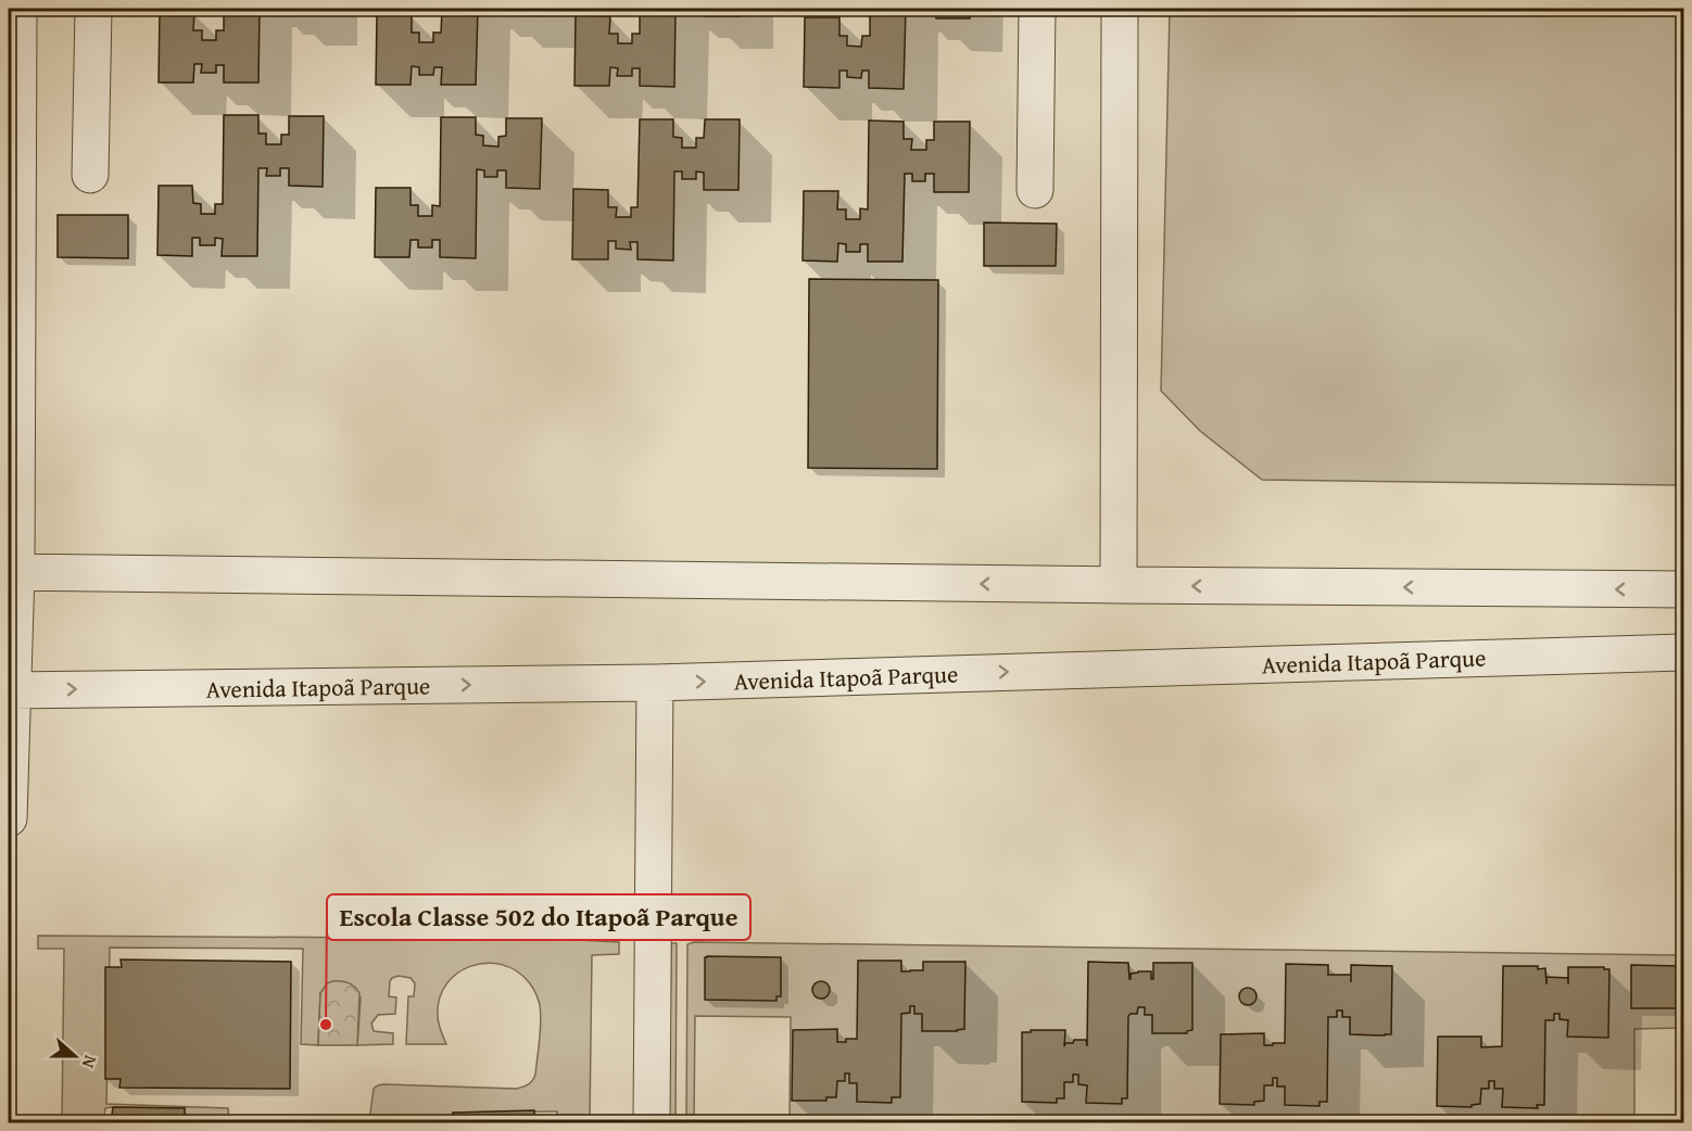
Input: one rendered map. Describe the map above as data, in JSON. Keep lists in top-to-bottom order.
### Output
{
  "streets": {
    "street": ["Avenida Itapoã Parque"]
  },
  "places": ["Escola Classe 502 do Itapoã Parque"],
  "north": "right"
}
